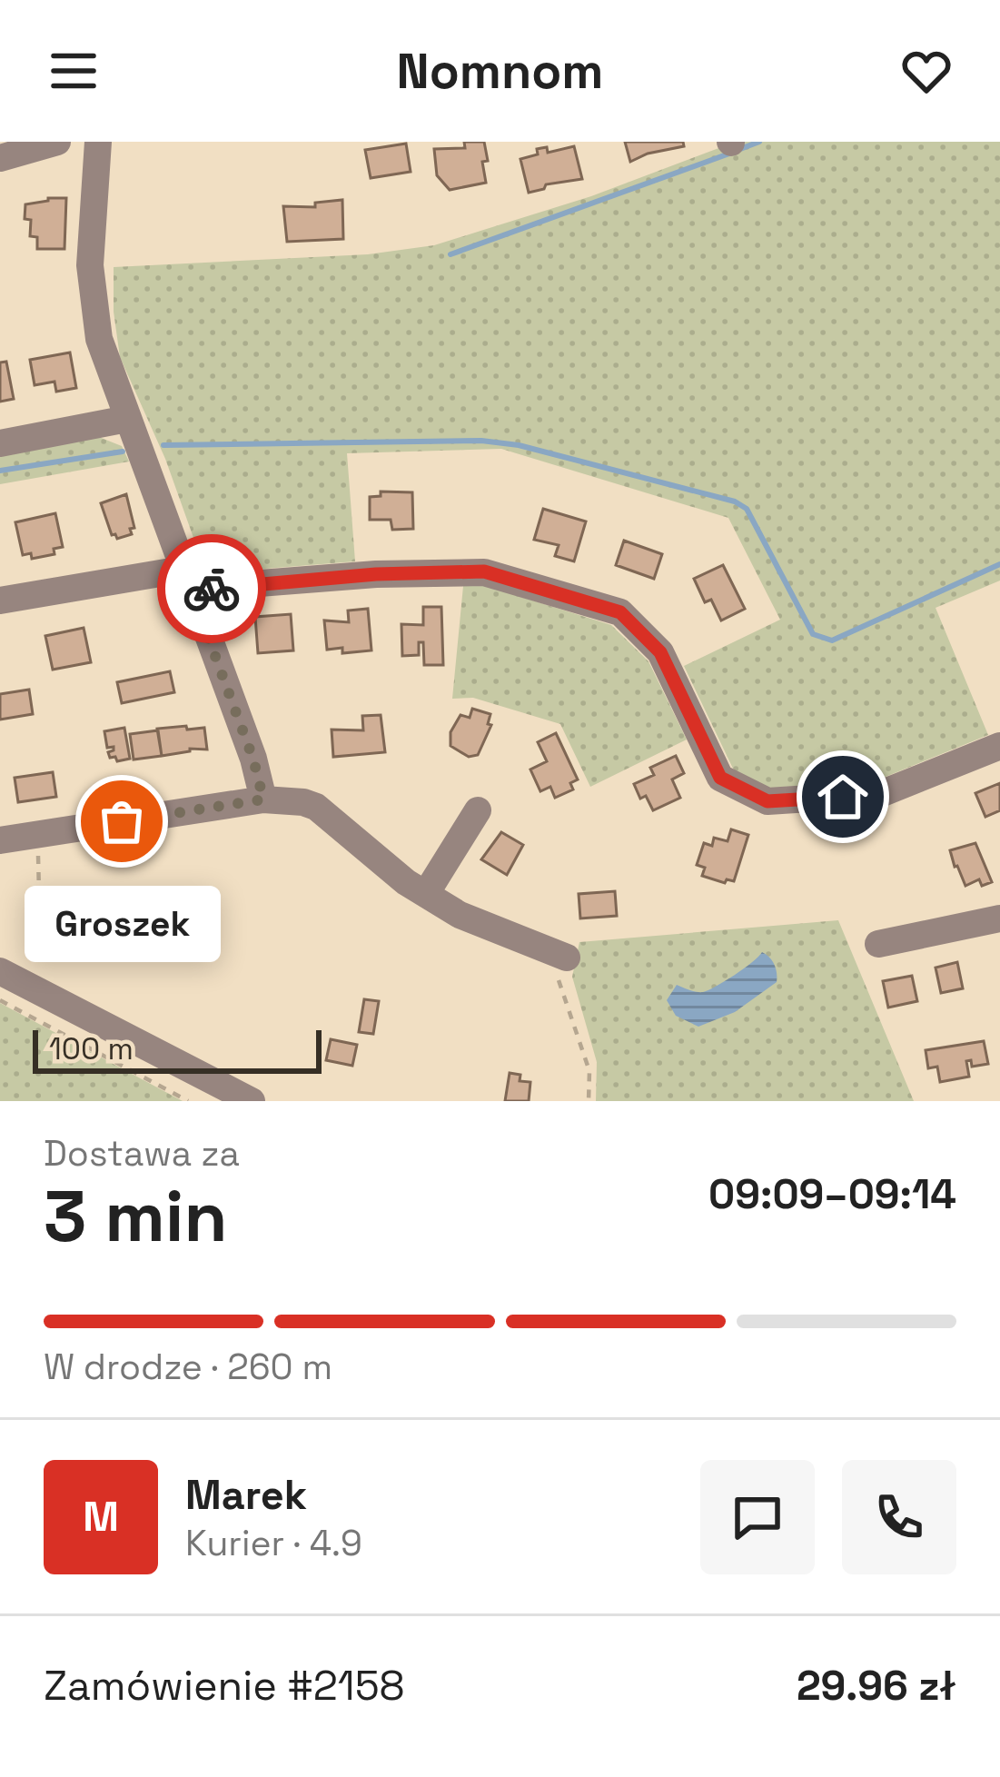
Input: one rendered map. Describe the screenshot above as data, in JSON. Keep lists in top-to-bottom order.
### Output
{
  "places": ["Groszek"],
  "scale_bar": "100 m",
  "page": {
    "header": "Nomnom",
    "bubble": "Groszek",
    "scale": "100 m",
    "heading": ["3 min", "Dostawa za", "09:09–09:14"],
    "panel": [
      "Marek",
      "Kurier · 4.9",
      "Zamówienie #2158",
      "29.96 zł"
    ],
    "bar": "W drodze · 260 m",
    "round": "M"
  }
}
